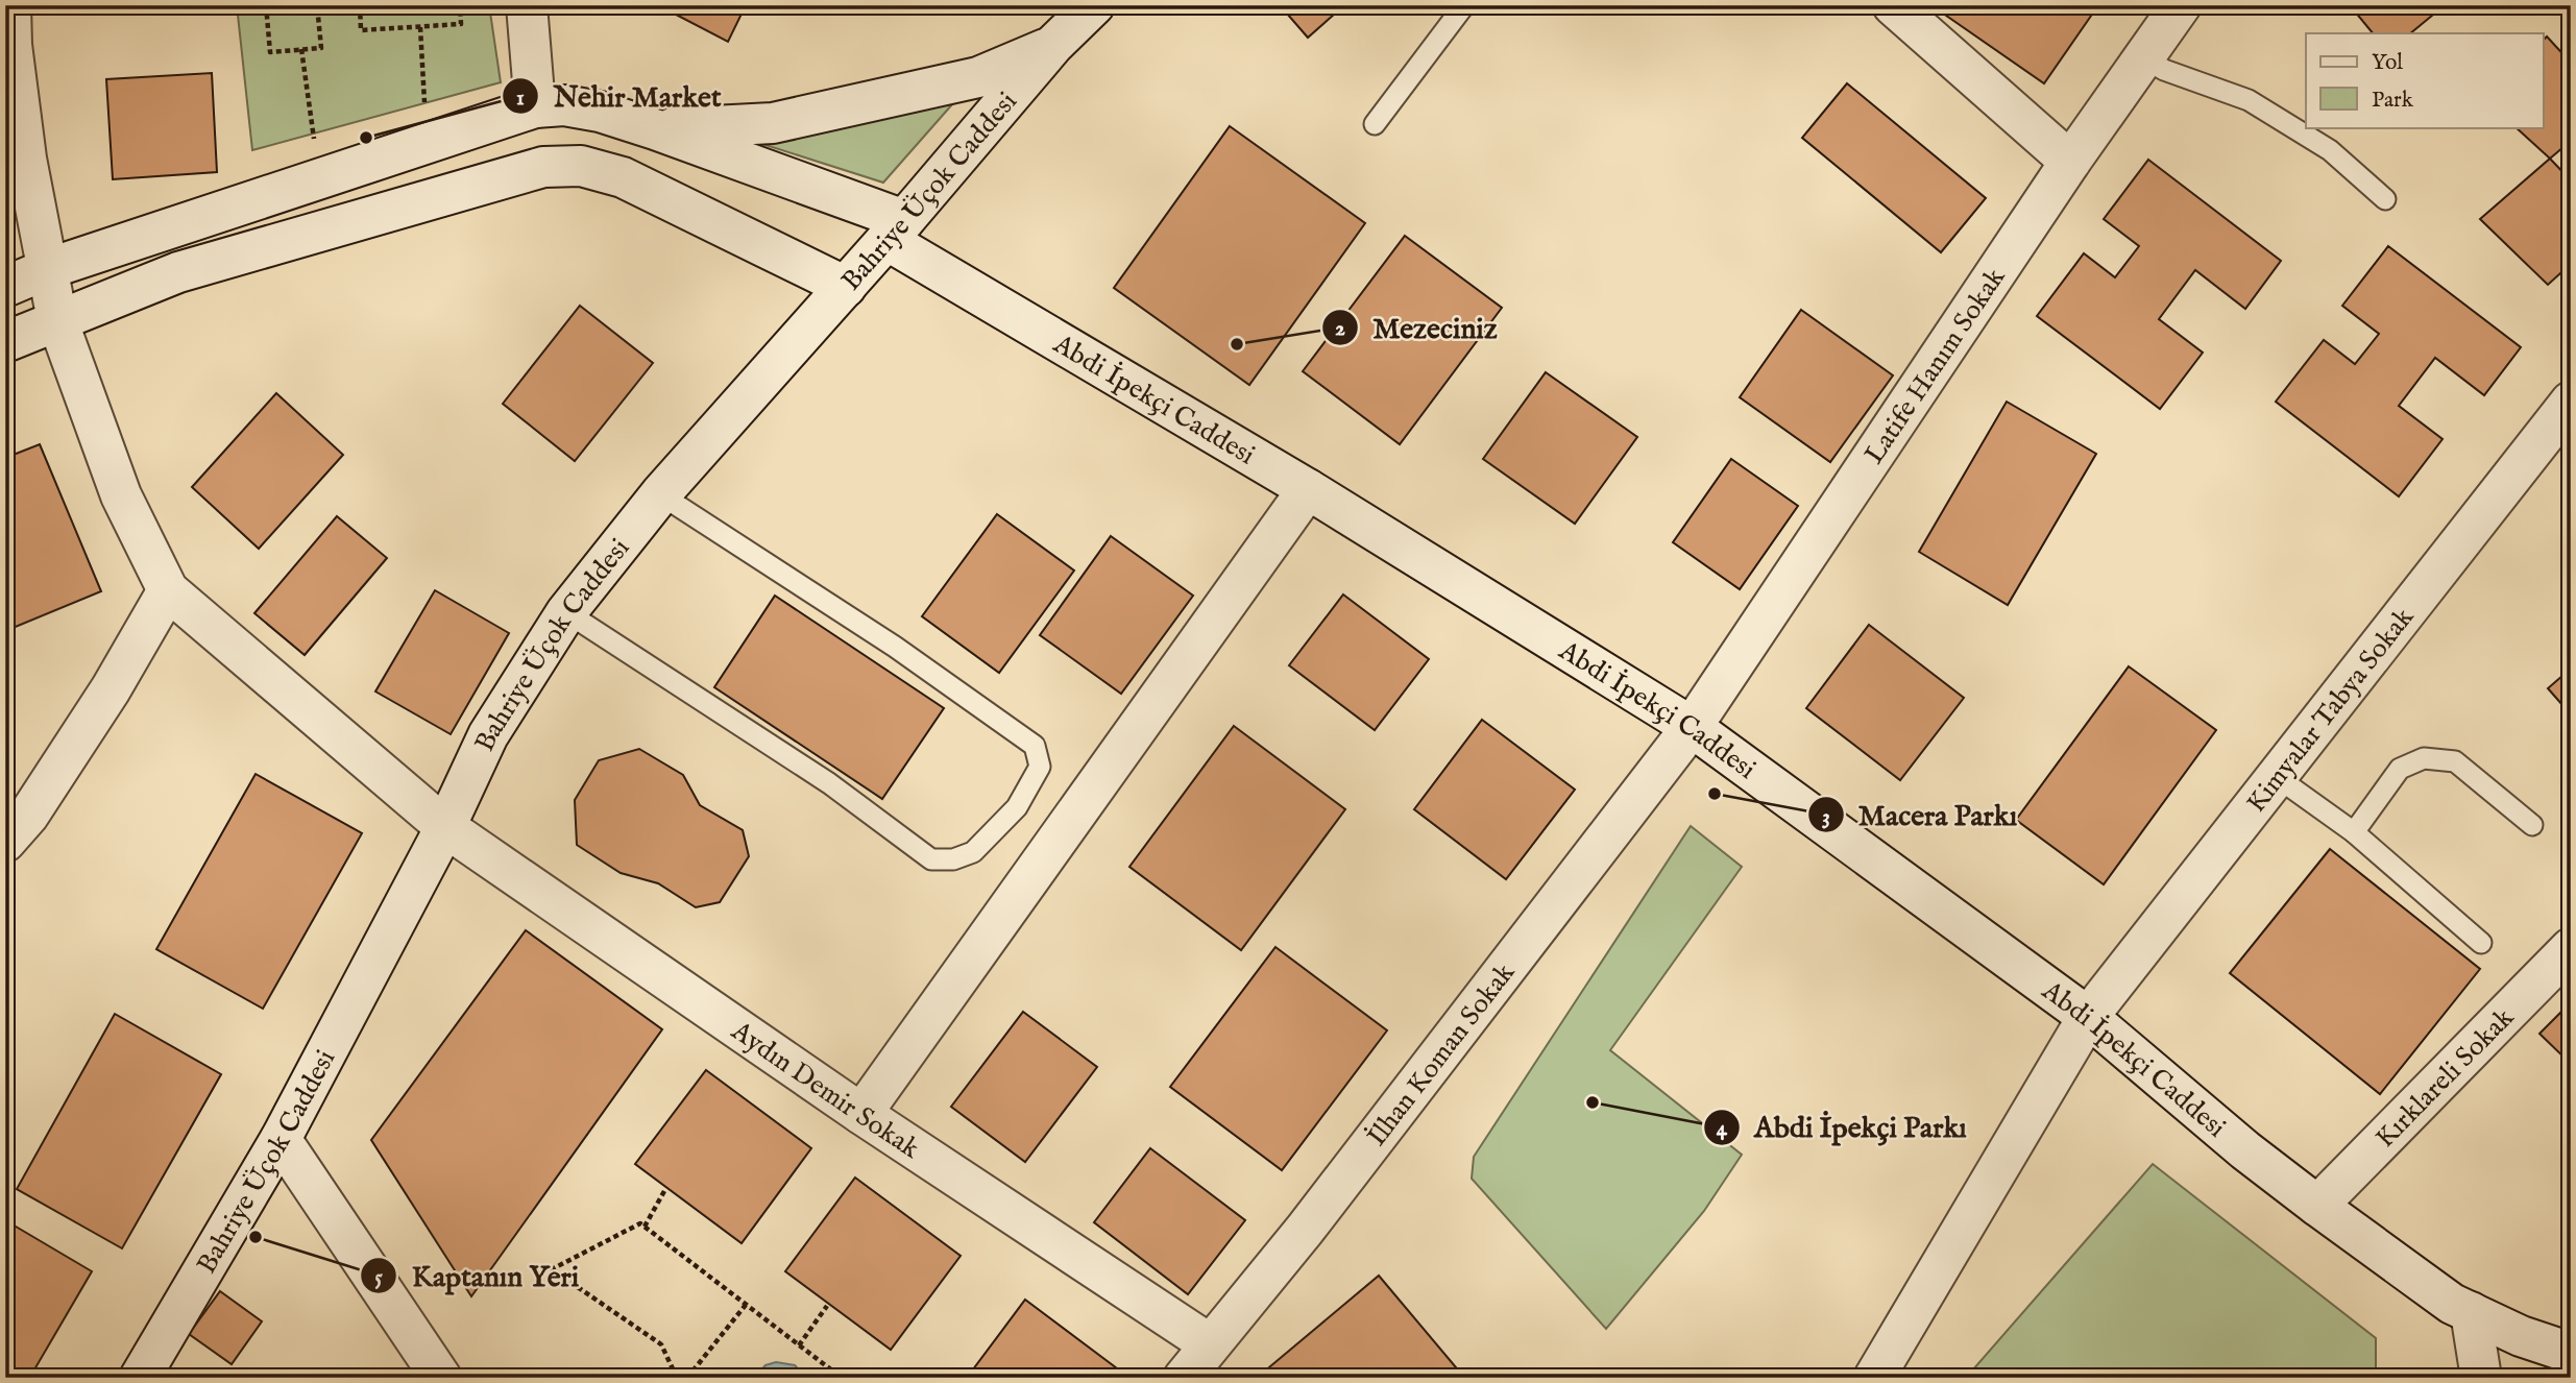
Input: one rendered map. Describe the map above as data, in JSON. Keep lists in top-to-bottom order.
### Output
{
  "streets": {
    "street": [
      "Bahriye Üçok Caddesi",
      "Latife Hanım Sokak",
      "Abdi İpekçi Caddesi",
      "Kimyalar Tabya Sokak",
      "İlhan Koman Sokak",
      "Kırklareli Sokak",
      "Aydın Demir Sokak"
    ]
  },
  "crossings": [
    ["Bahriye Üçok Caddesi", "Abdi İpekçi Caddesi"],
    ["Bahriye Üçok Caddesi", "Aydın Demir Sokak"],
    ["Latife Hanım Sokak", "Abdi İpekçi Caddesi"],
    ["Latife Hanım Sokak", "İlhan Koman Sokak"],
    ["Abdi İpekçi Caddesi", "Kimyalar Tabya Sokak"],
    ["Abdi İpekçi Caddesi", "İlhan Koman Sokak"],
    ["Abdi İpekçi Caddesi", "Kırklareli Sokak"],
    ["İlhan Koman Sokak", "Aydın Demir Sokak"]
  ],
  "places": [
    "Nehir Market",
    "Mezeciniz",
    "Macera Parkı",
    "Abdi İpekçi Parkı",
    "Kaptanın Yeri"
  ],
  "legend": ["Yol", "Park"]
}
